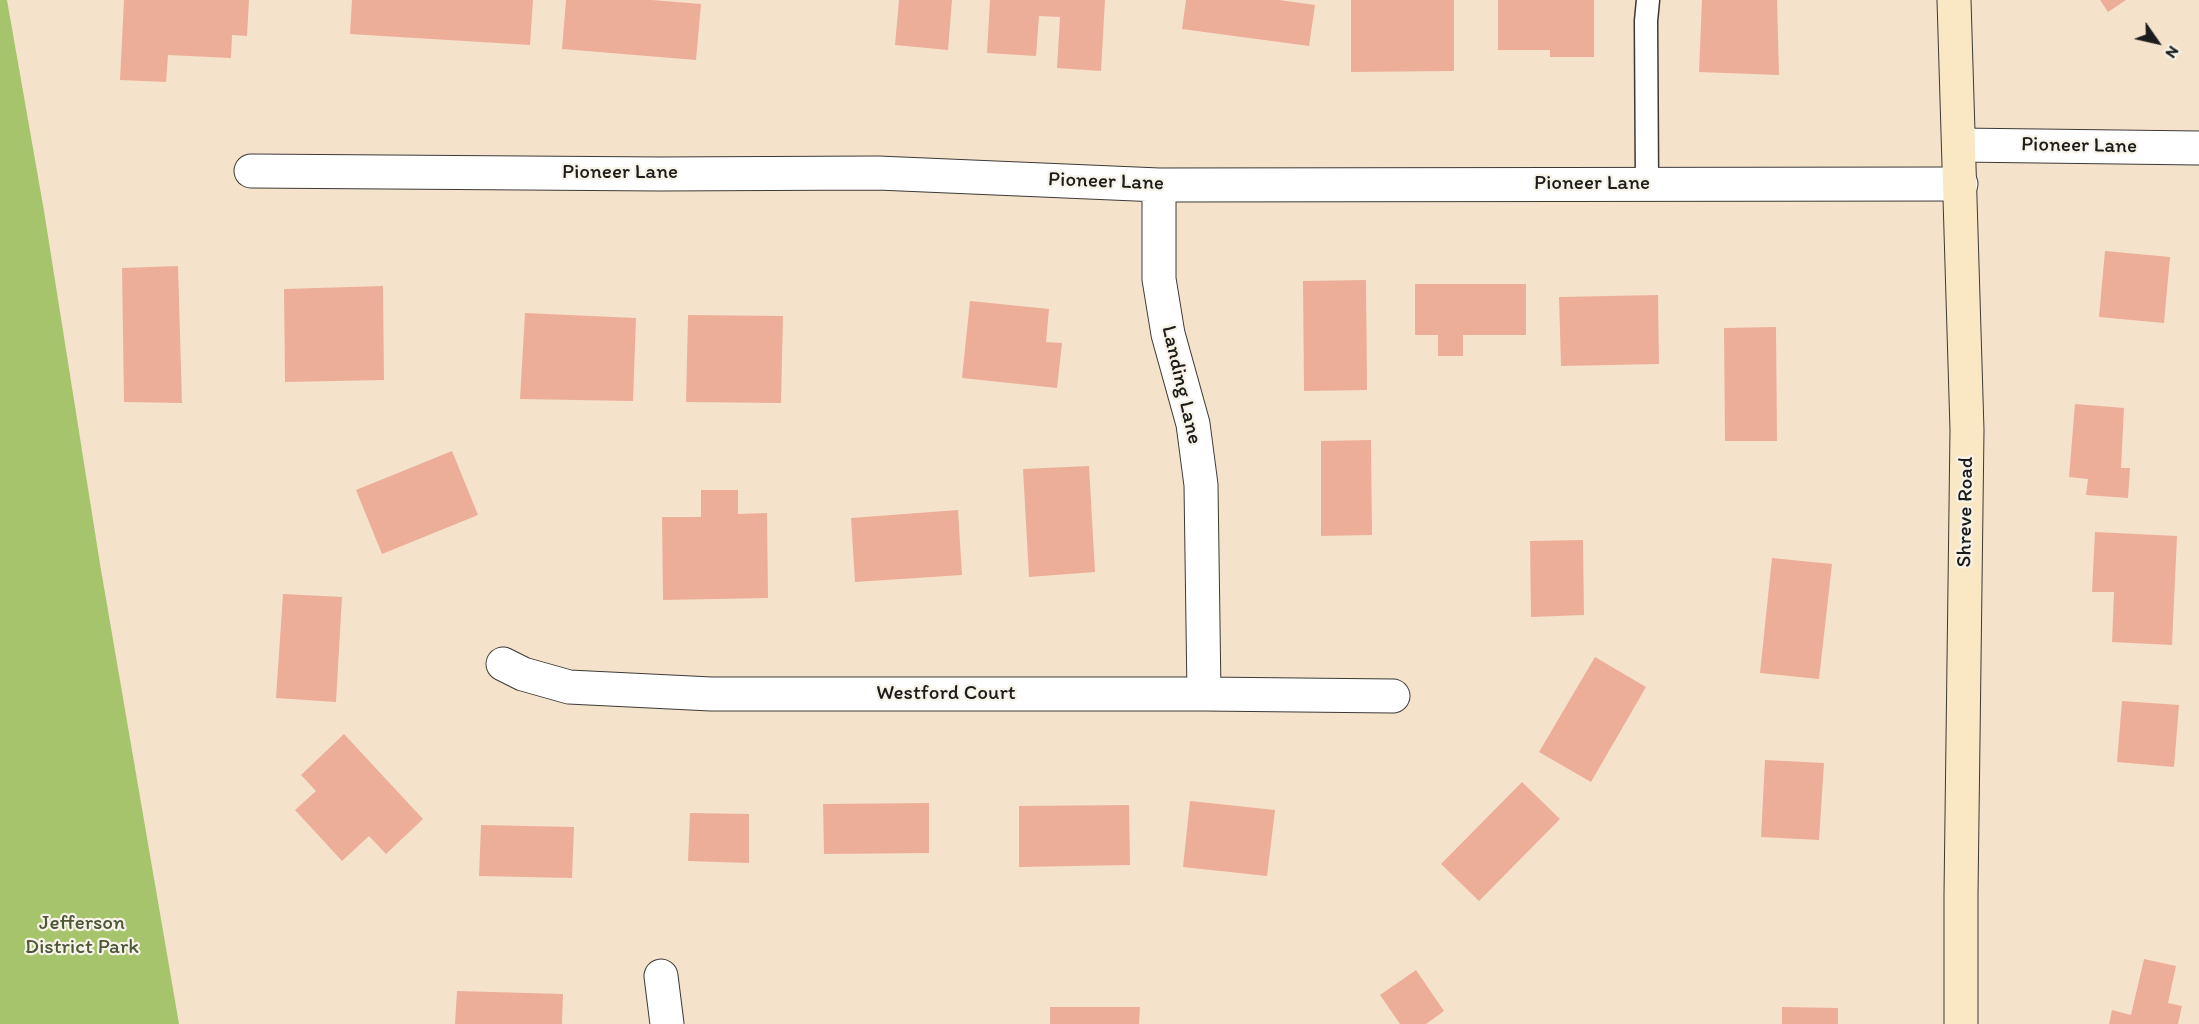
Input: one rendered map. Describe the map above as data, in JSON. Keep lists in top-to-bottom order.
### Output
{
  "streets": {
    "main road": ["Shreve Road"],
    "street": ["Pioneer Lane", "Landing Lane", "Westford Court"]
  },
  "crossings": [
    ["Pioneer Lane", "Landing Lane"],
    ["Pioneer Lane", "Shreve Road"],
    ["Landing Lane", "Westford Court"]
  ],
  "parks": ["Jefferson District Park"],
  "north": "bottom right"
}
